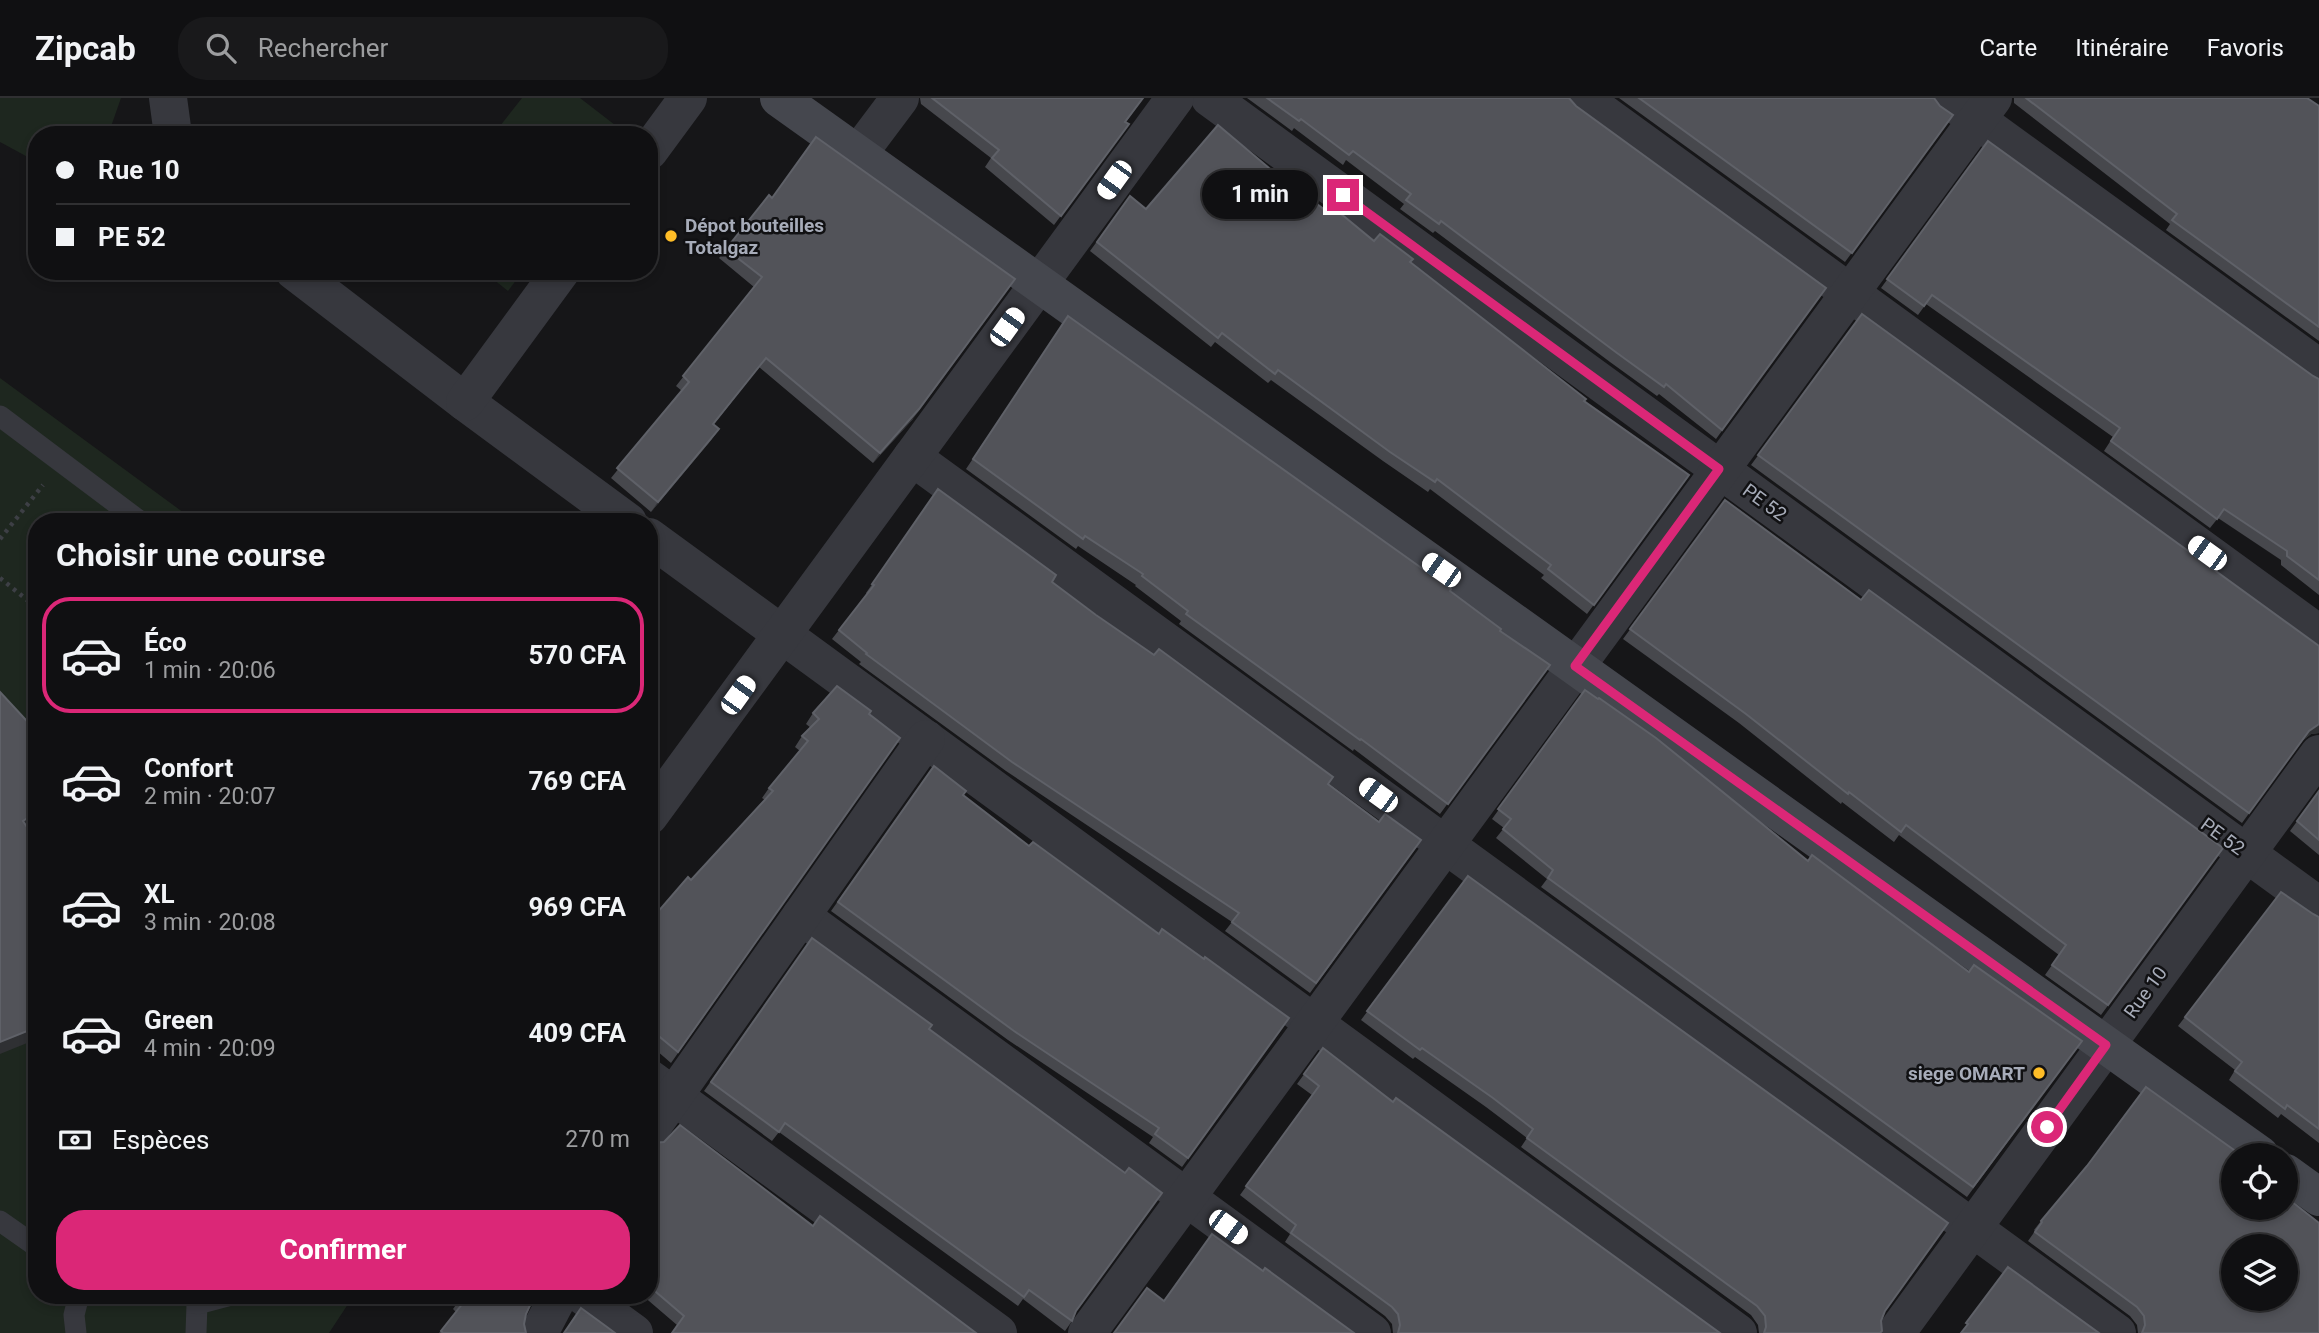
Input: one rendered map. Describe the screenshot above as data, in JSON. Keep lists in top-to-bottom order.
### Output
{
  "streets": {
    "street": ["PE 52", "Rue 10"]
  },
  "crossings": [
    ["PE 52", "Rue 10"]
  ],
  "places": ["Dépot bouteilles Totalgaz", "siege OMART"],
  "page": {
    "header": "Zipcab",
    "search": "Rechercher",
    "nav": ["Carte", "Itinéraire", "Favoris"],
    "banner": ["Rue 10", "PE 52"],
    "bubble": "1 min",
    "heading": "Choisir une course",
    "list": [
      {
        "name": "Éco",
        "note": "1 min · 20:06",
        "value": "570 CFA"
      },
      {
        "name": "Confort",
        "note": "2 min · 20:07",
        "value": "769 CFA"
      },
      {
        "name": "XL",
        "note": "3 min · 20:08",
        "value": "969 CFA"
      },
      {
        "name": "Green",
        "note": "4 min · 20:09",
        "value": "409 CFA"
      }
    ],
    "pay": ["Espèces", "270 m"],
    "buttons": "Confirmer"
  }
}
